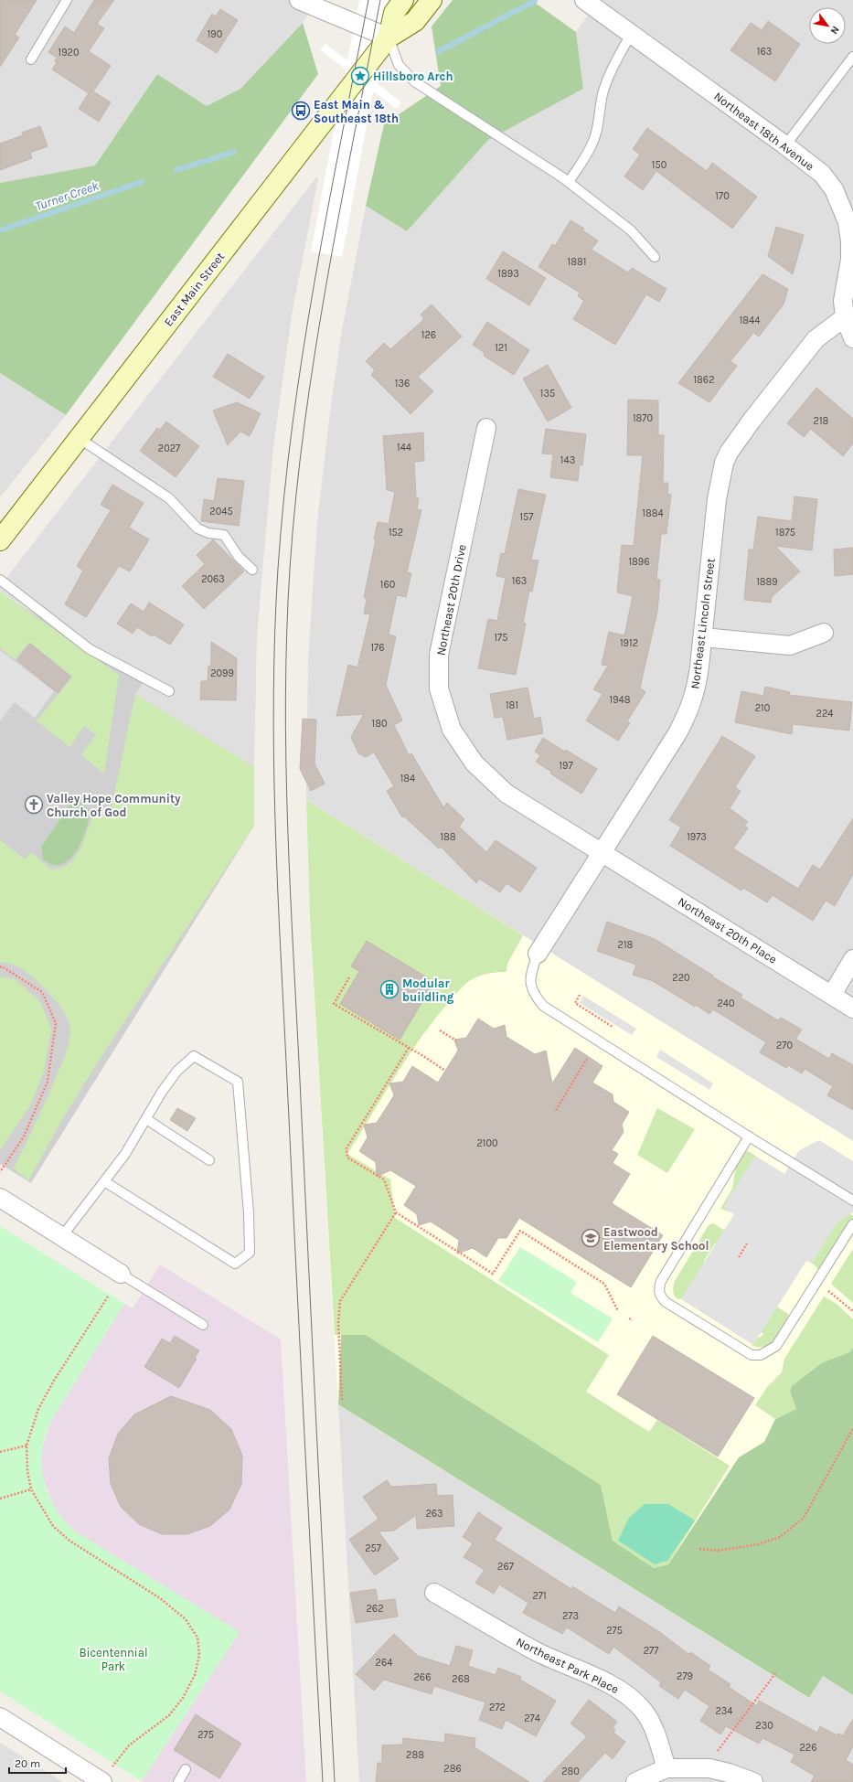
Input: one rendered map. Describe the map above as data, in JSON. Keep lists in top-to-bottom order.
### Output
{
  "streets": {
    "main road": ["East Main Street"],
    "street": [
      "Northeast 18th Avenue",
      "Northeast 20th Drive",
      "Northeast Lincoln Street",
      "Northeast 20th Place",
      "Northeast Park Place"
    ]
  },
  "crossings": [
    ["Northeast 18th Avenue", "Northeast Lincoln Street"],
    ["Northeast 20th Drive", "Northeast Lincoln Street"],
    ["Northeast 20th Drive", "Northeast 20th Place"],
    ["Northeast Lincoln Street", "Northeast 20th Place"]
  ],
  "water": ["Turner Creek"],
  "parks": ["Bicentennial Park"],
  "places": {
    "place": ["Hillsboro Arch"],
    "bus stop": ["East Main & Southeast 18th"],
    "church": ["Valley Hope Community Church of God"],
    "building": ["Modular buildling"],
    "school or university": ["Eastwood Elementary School"]
  },
  "house_numbers": [
    "190",
    "163",
    "1920",
    "150",
    "170",
    "1881",
    "1893",
    "1844",
    "126",
    "121",
    "1862",
    "136",
    "135",
    "1870",
    "218",
    "144",
    "2027",
    "143",
    "2045",
    "1884",
    "157",
    "152",
    "1875",
    "1896",
    "2063",
    "163",
    "1889",
    "160",
    "175",
    "1912",
    "176",
    "2099",
    "1948",
    "181",
    "210",
    "224",
    "180",
    "197",
    "184",
    "188",
    "1973",
    "218",
    "220",
    "240",
    "270",
    "2100",
    "263",
    "257",
    "267",
    "271",
    "262",
    "273",
    "275",
    "277",
    "264",
    "279",
    "266",
    "268",
    "272",
    "234",
    "274",
    "230",
    "275",
    "226",
    "288",
    "286",
    "280"
  ],
  "scale_bar": "20 m",
  "north": "bottom right"
}
